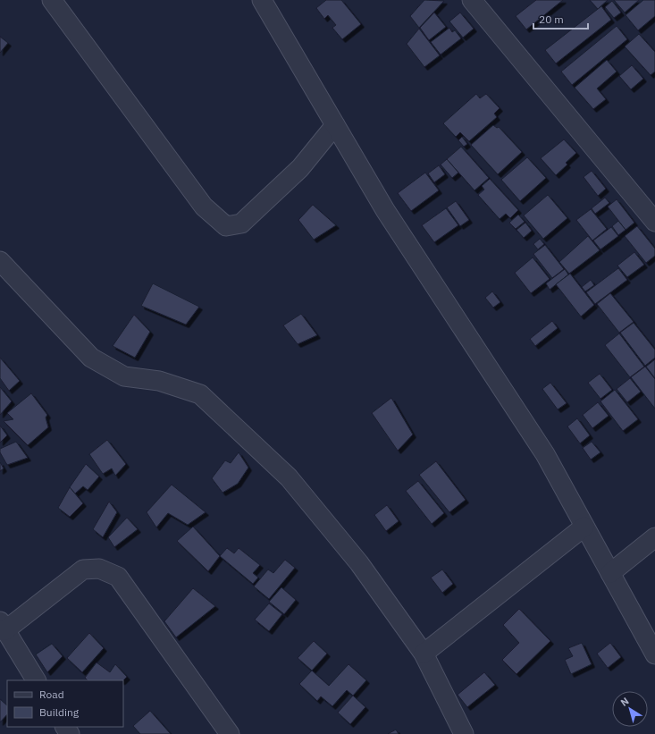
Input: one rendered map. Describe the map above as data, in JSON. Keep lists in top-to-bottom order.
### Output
{
  "legend": ["Road", "Building"],
  "scale_bar": "20 m",
  "north": "top left"
}
